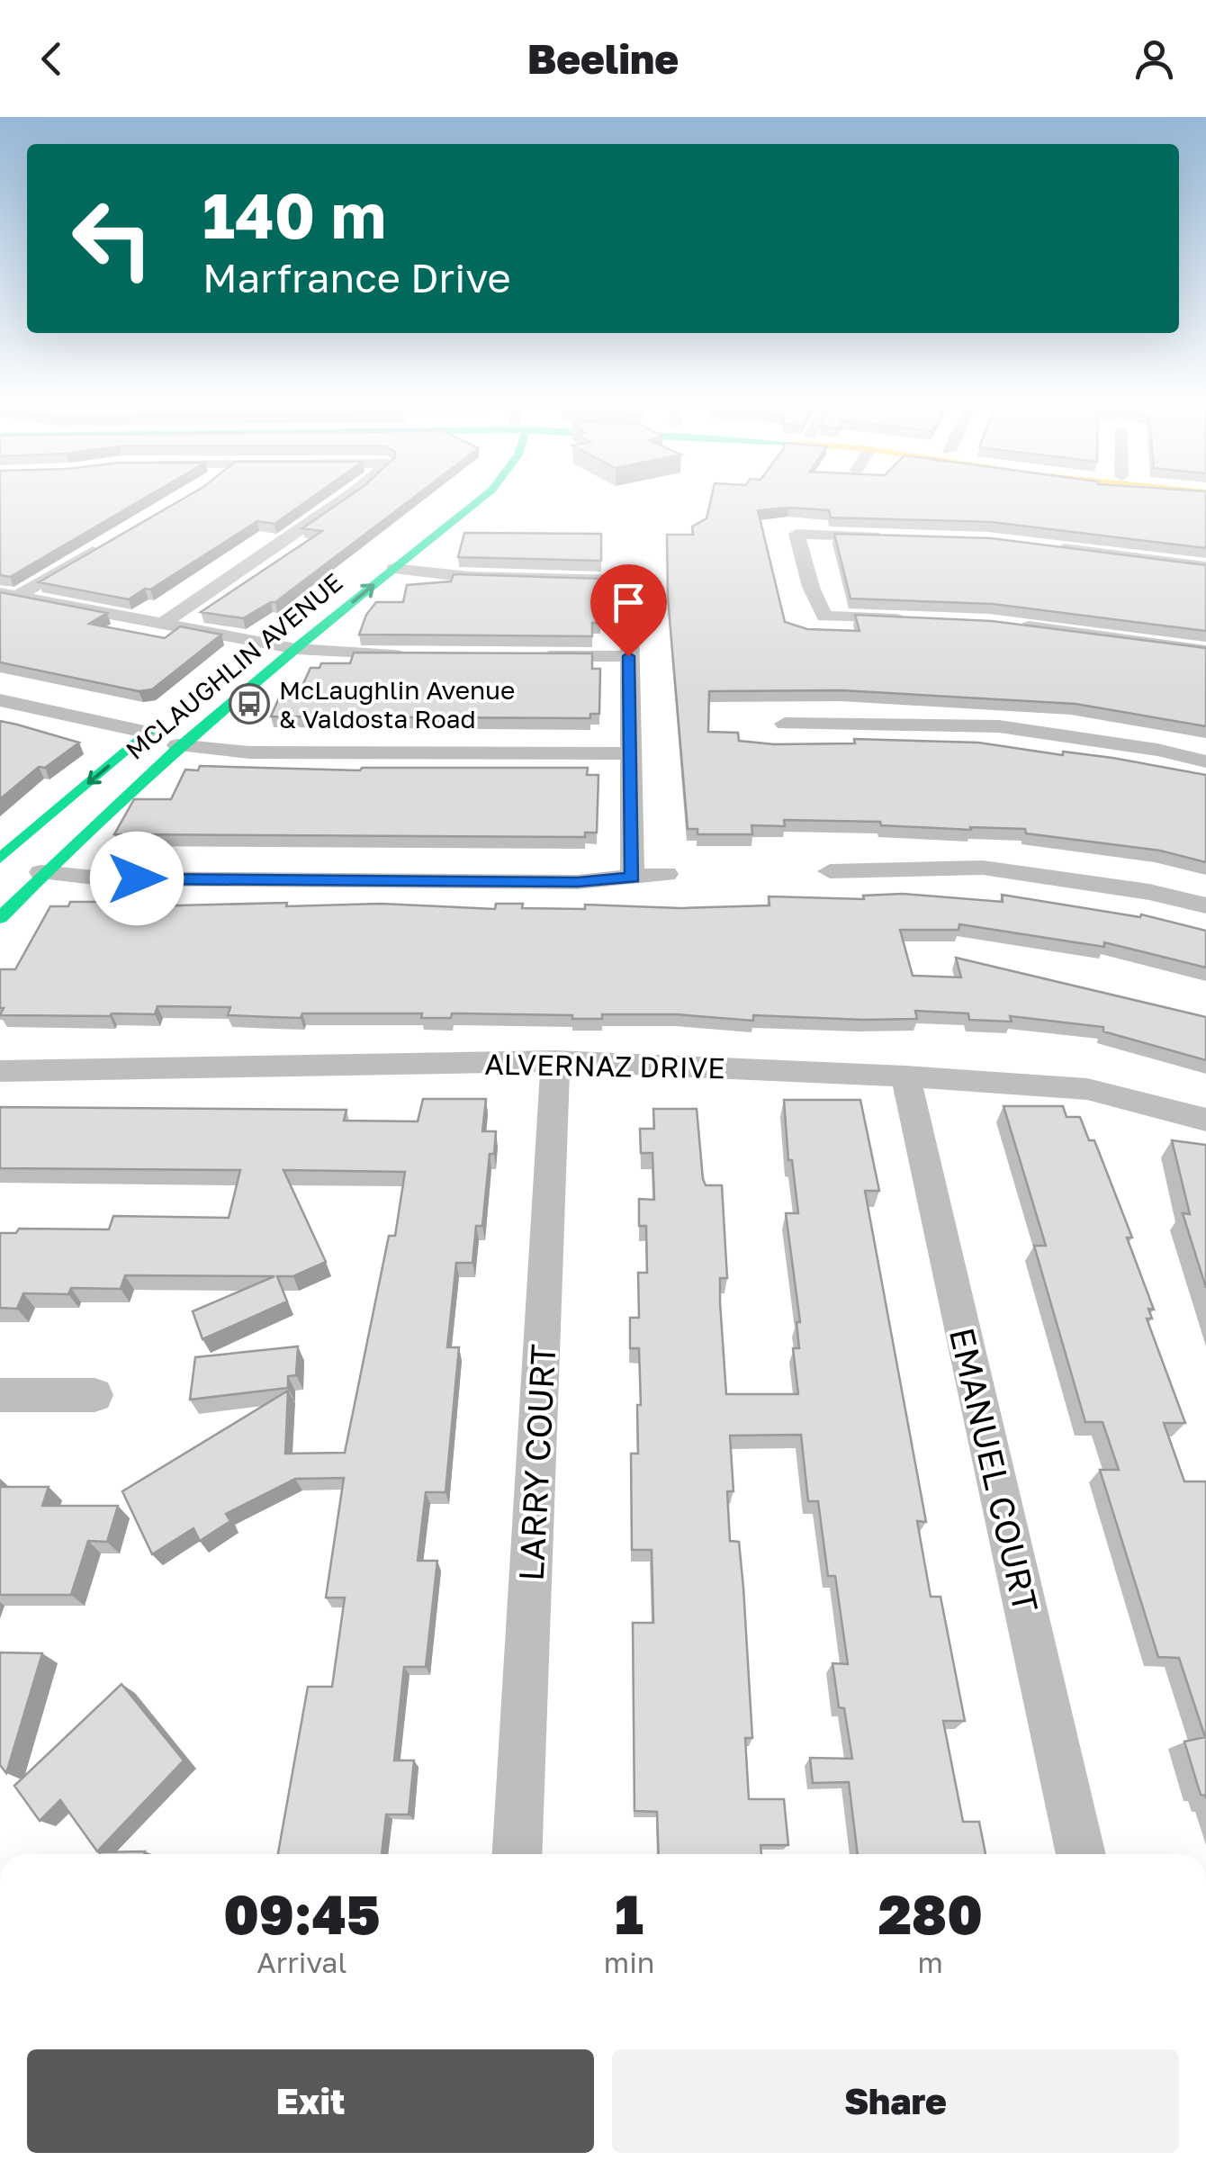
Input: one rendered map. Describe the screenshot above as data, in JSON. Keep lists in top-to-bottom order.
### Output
{
  "streets": {
    "main road": ["MCLAUGHLIN AVENUE"],
    "street": ["ALVERNAZ DRIVE", "LARRY COURT", "EMANUEL COURT"]
  },
  "crossings": [
    ["ALVERNAZ DRIVE", "LARRY COURT"],
    ["ALVERNAZ DRIVE", "EMANUEL COURT"]
  ],
  "places": {
    "bus stop": ["McLaughlin Avenue & Valdosta Road"]
  },
  "page": {
    "header": "Beeline",
    "turn": ["140 m", "Marfrance Drive"],
    "eta": [
      "09:45",
      "Arrival",
      "1",
      "min",
      "280",
      "m"
    ],
    "buttons": ["Exit", "Share"]
  }
}
